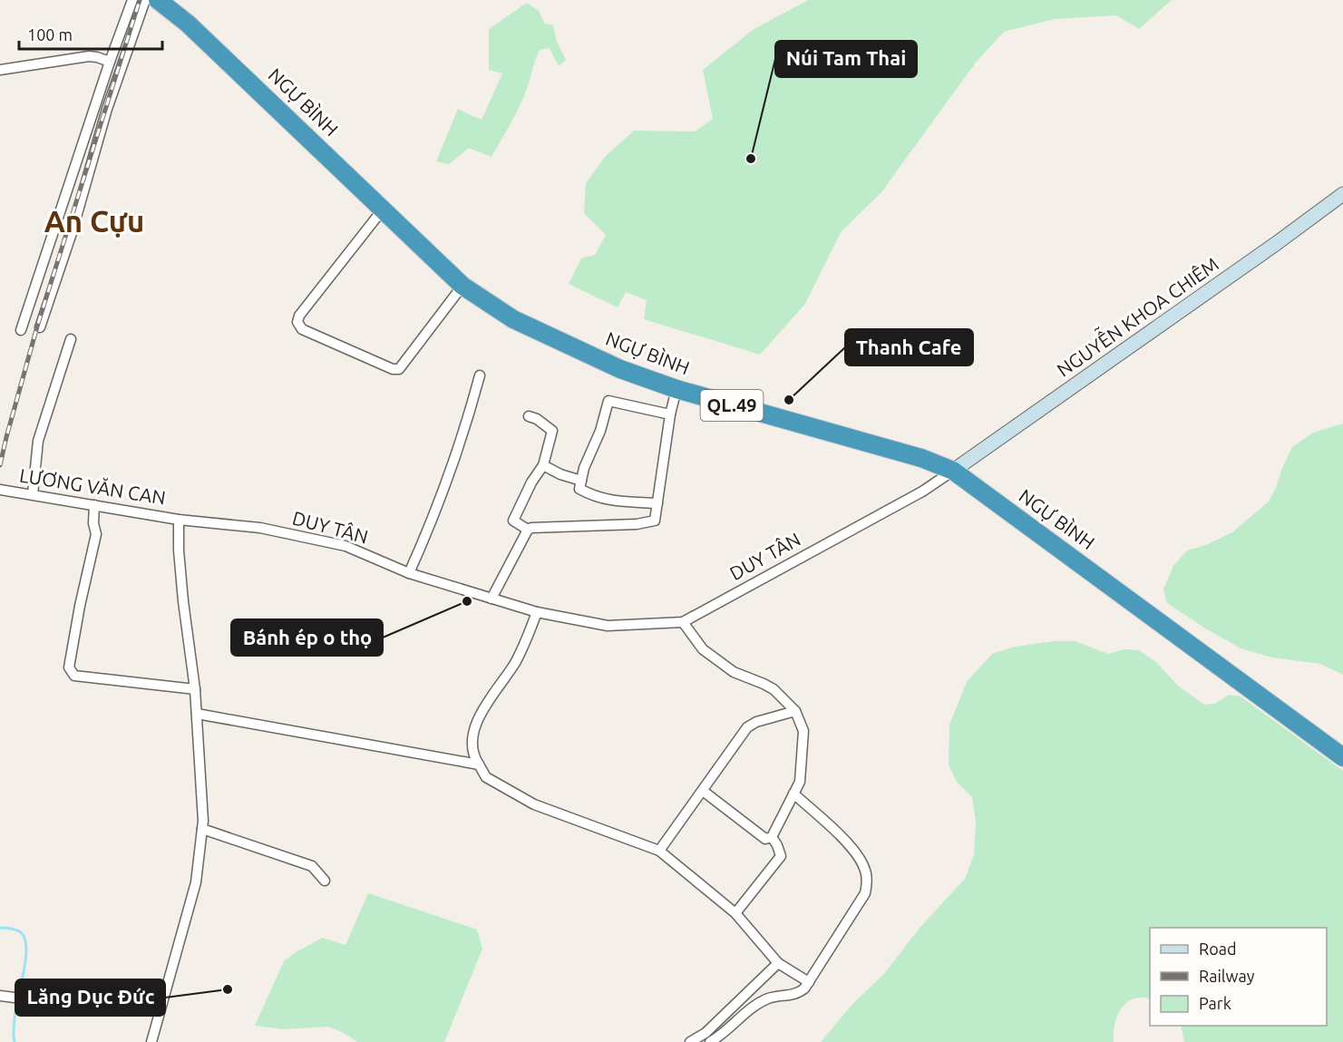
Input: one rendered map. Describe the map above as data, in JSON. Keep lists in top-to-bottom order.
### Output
{
  "streets": {
    "highway": ["NGỰ BÌNH", "QL.49"],
    "street": ["NGUYỄN KHOA CHIÊM", "LƯƠNG VĂN CAN", "DUY TÂN"]
  },
  "crossings": [
    ["NGỰ BÌNH", "NGUYỄN KHOA CHIÊM"],
    ["NGỰ BÌNH", "DUY TÂN"],
    ["NGUYỄN KHOA CHIÊM", "DUY TÂN"],
    ["LƯƠNG VĂN CAN", "DUY TÂN"]
  ],
  "districts": ["An Cựu"],
  "places": [
    "Núi Tam Thai",
    "Thanh Cafe",
    "Bánh ép o thọ",
    "Lăng Dục Đức"
  ],
  "legend": ["Road", "Railway", "Park"],
  "scale_bar": "100 m"
}
